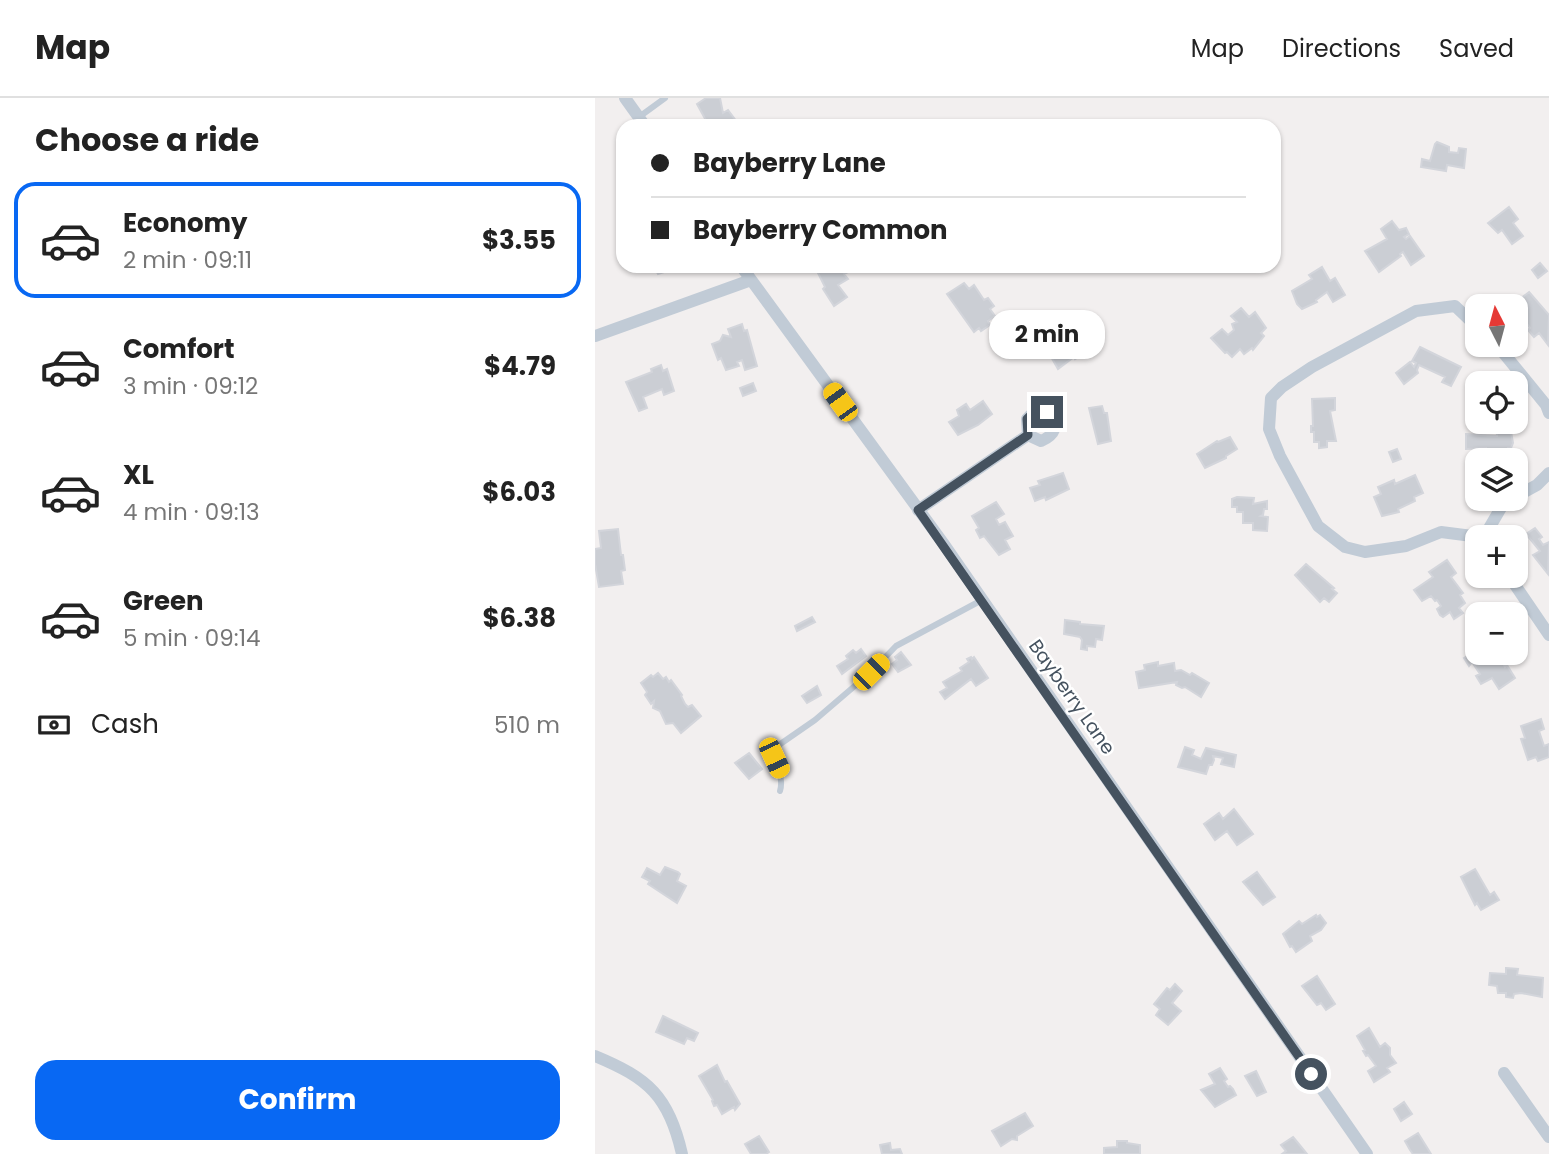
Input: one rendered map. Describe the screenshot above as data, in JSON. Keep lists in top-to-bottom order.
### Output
{
  "streets": {
    "street": ["Bayberry Lane"]
  },
  "north": "top",
  "page": {
    "header": "Map",
    "nav": ["Map", "Directions", "Saved"],
    "heading": "Choose a ride",
    "banner": ["Bayberry Lane", "Bayberry Common"],
    "list": [
      {
        "name": "Economy",
        "note": "2 min · 09:11",
        "value": "$3.55"
      },
      {
        "name": "Comfort",
        "note": "3 min · 09:12",
        "value": "$4.79"
      },
      {
        "name": "XL",
        "note": "4 min · 09:13",
        "value": "$6.03"
      },
      {
        "name": "Green",
        "note": "5 min · 09:14",
        "value": "$6.38"
      }
    ],
    "map_buttons": ["+", "−"],
    "bubble": "2 min",
    "pay": ["Cash", "510 m"],
    "buttons": "Confirm"
  }
}
